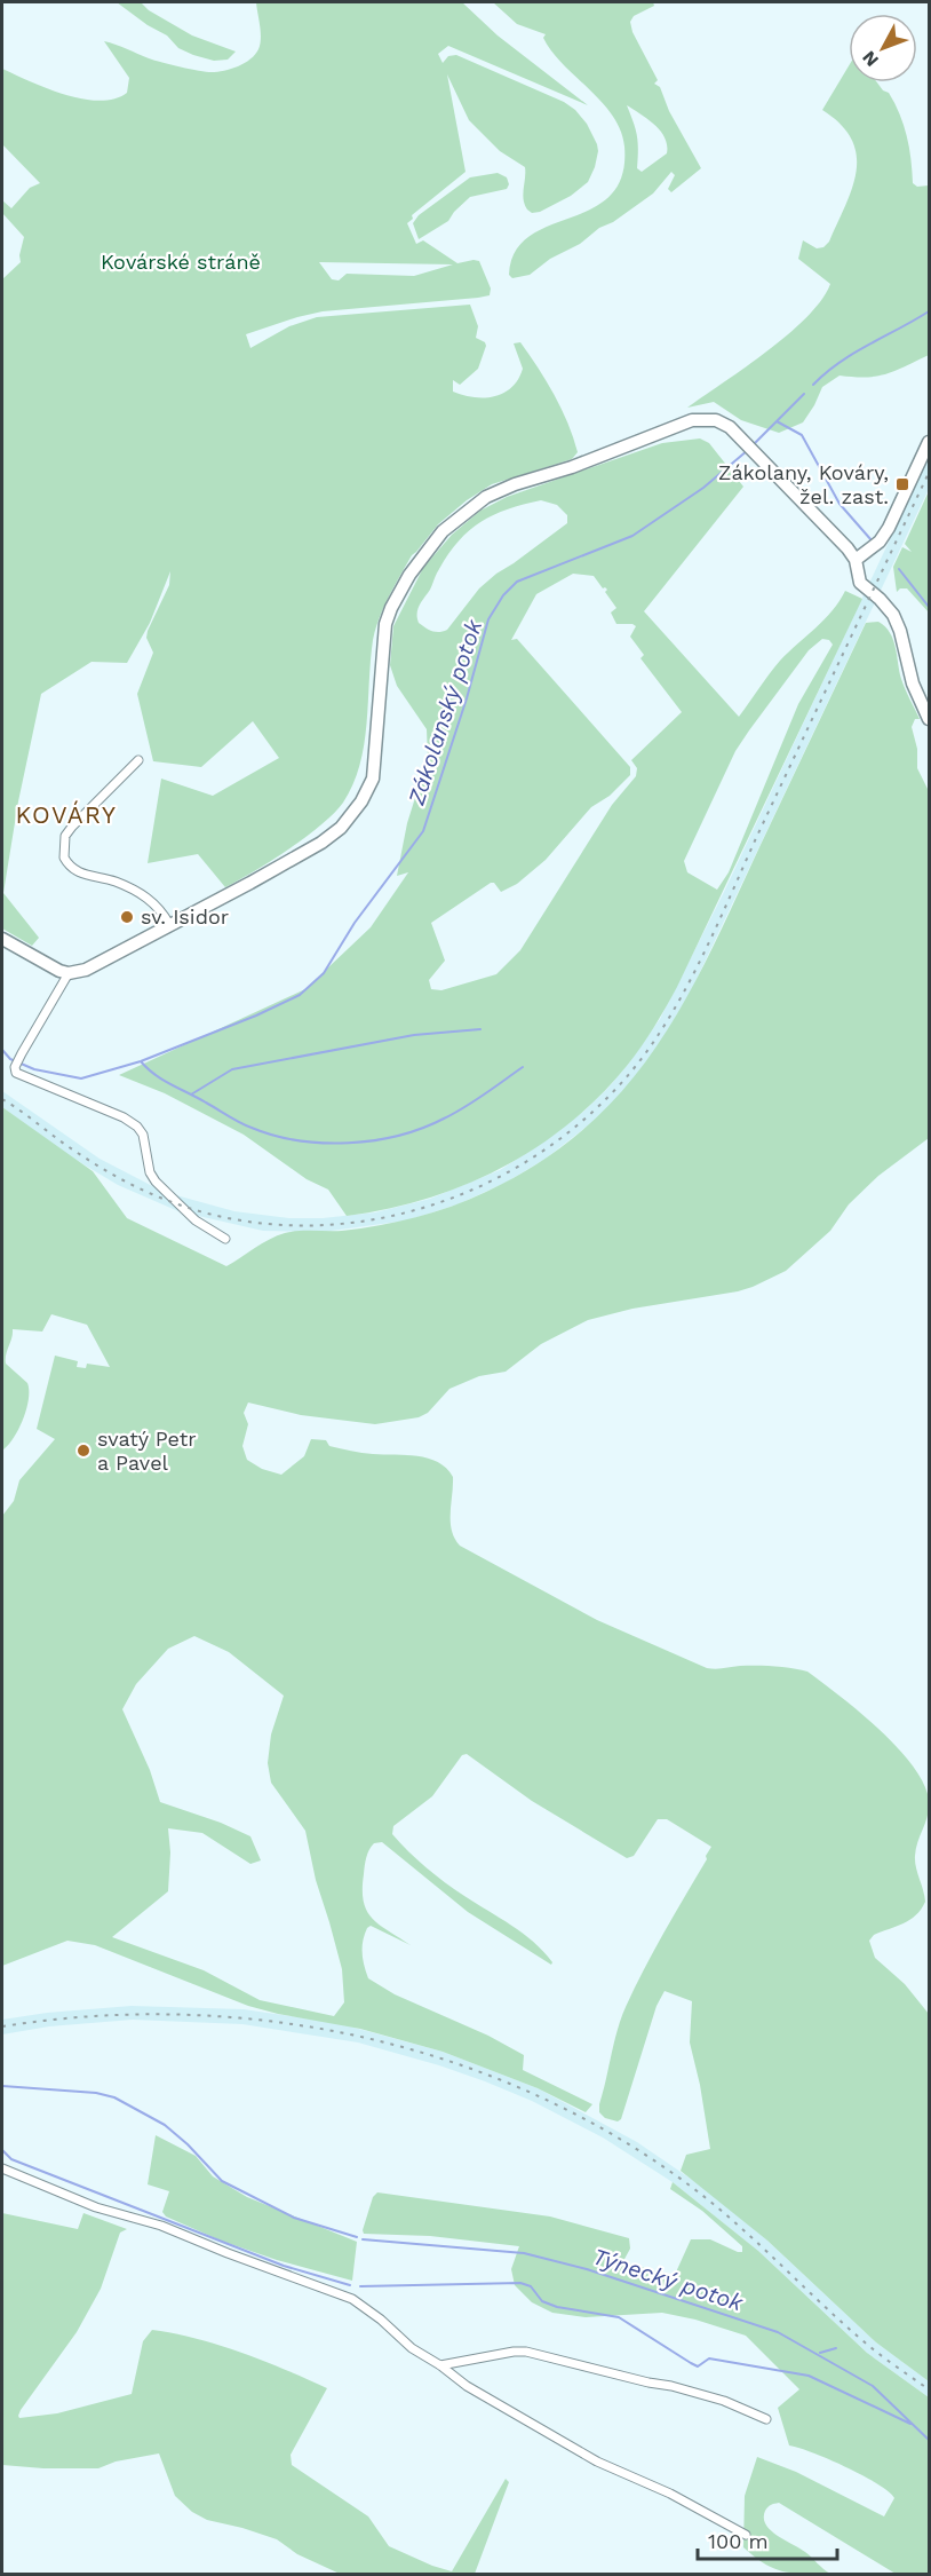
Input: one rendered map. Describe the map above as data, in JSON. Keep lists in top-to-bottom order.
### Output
{
  "districts": ["KOVÁRY"],
  "water": ["Zákolanský potok", "Týnecký potok"],
  "parks": ["Kovárské stráně"],
  "places": {
    "transit": ["Zákolany, Kováry, žel. zast."],
    "other": ["sv. Isidor", "svatý Petr a Pavel"]
  },
  "scale_bar": "100 m",
  "north": "bottom left"
}
